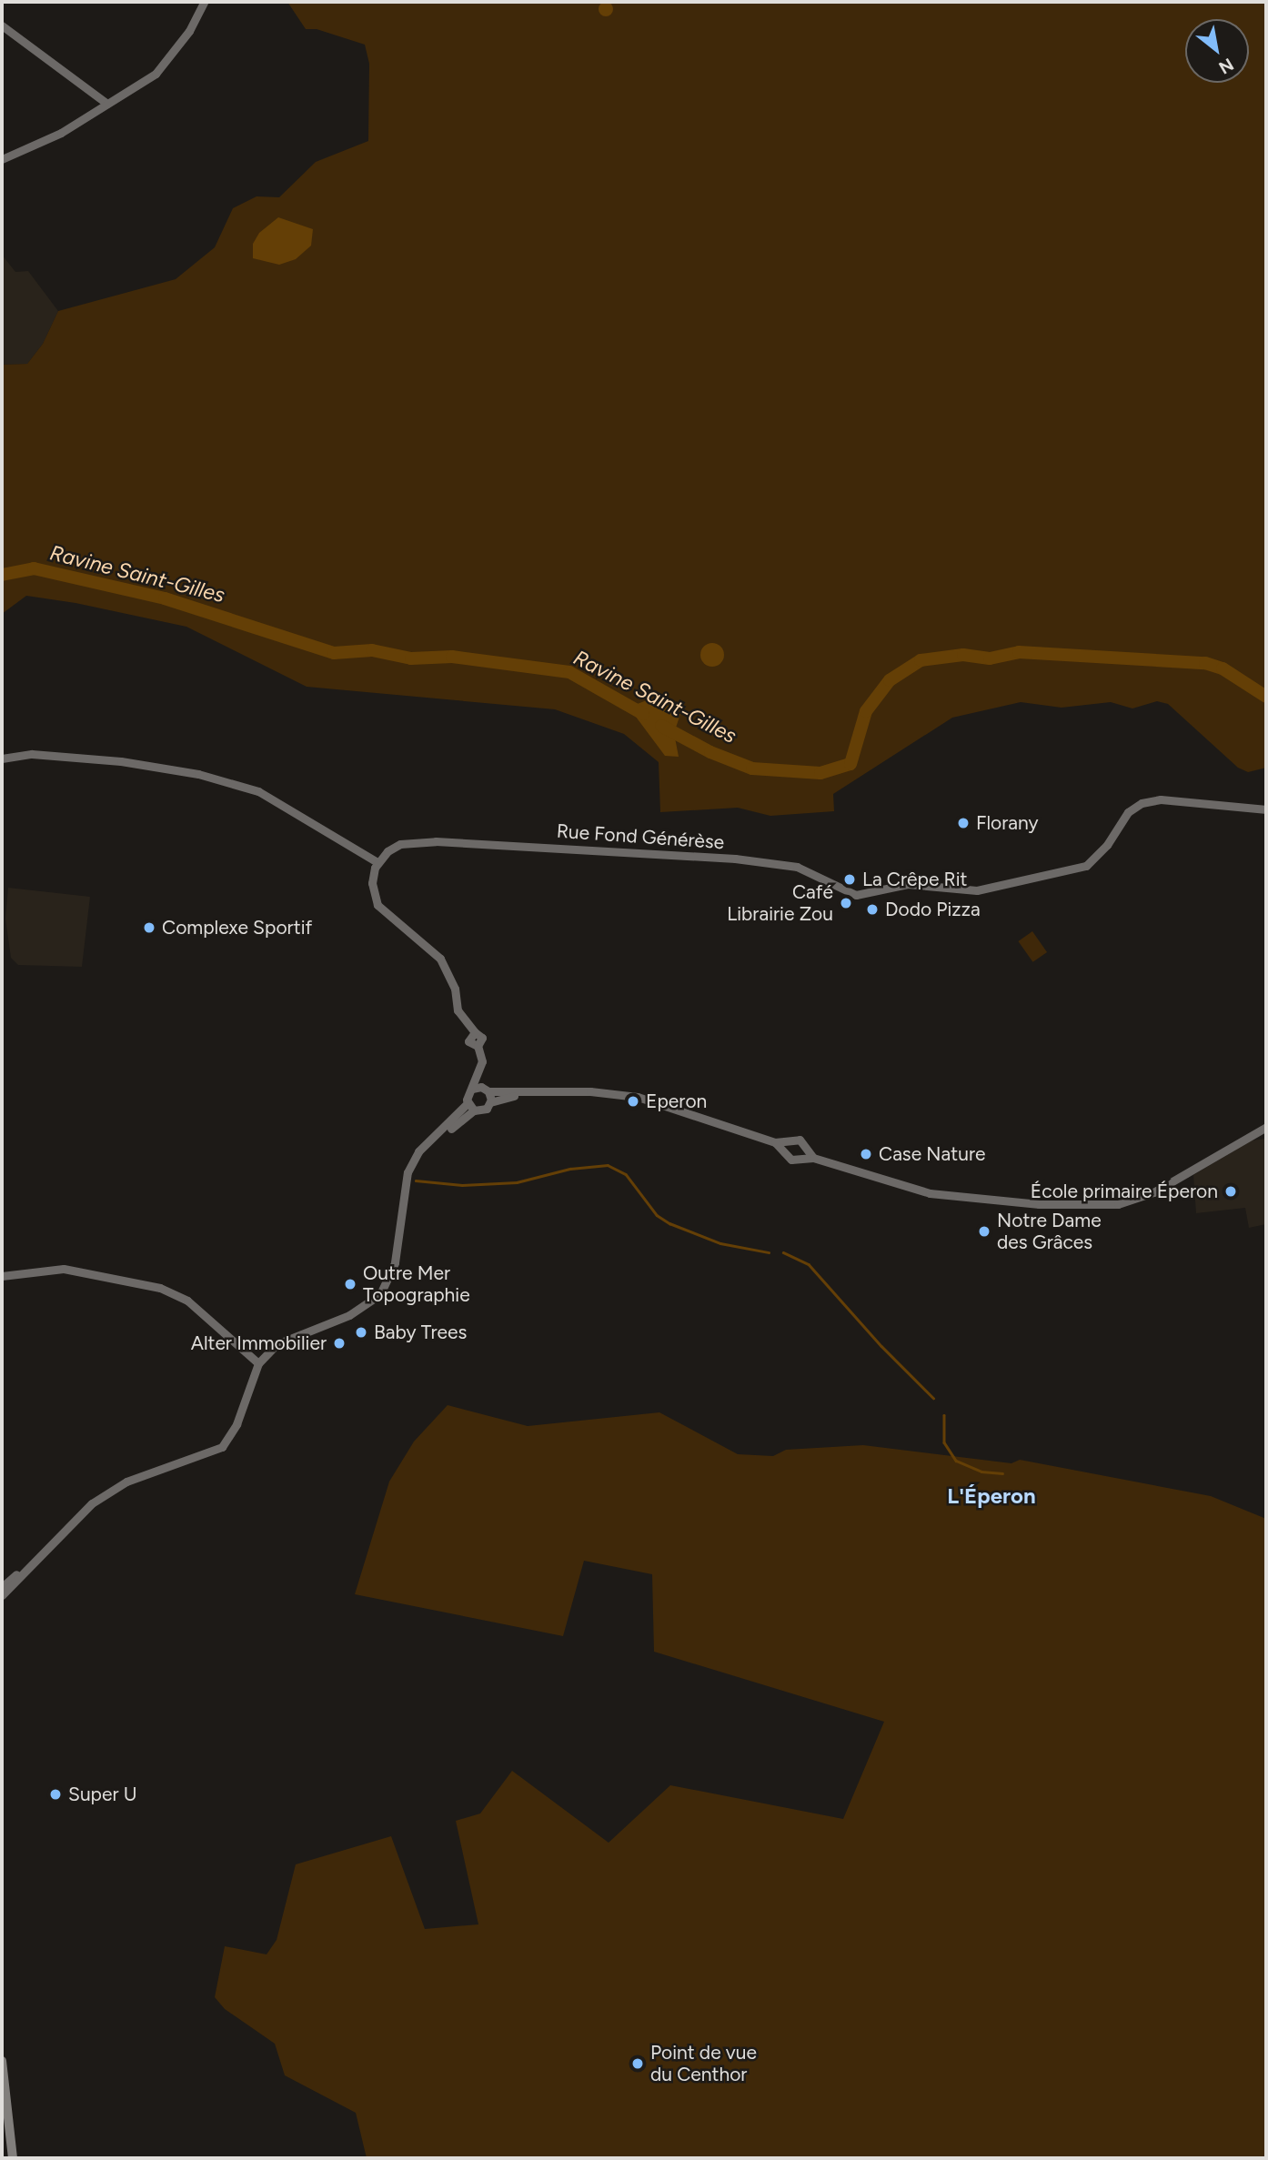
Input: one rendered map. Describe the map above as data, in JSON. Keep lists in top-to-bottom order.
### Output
{
  "streets": {
    "street": ["Rue Fond Générèse"]
  },
  "districts": ["L'Éperon"],
  "water": ["Ravine Saint-Gilles"],
  "places": [
    "Florany",
    "La Crêpe Rit",
    "Café Librairie Zou",
    "Dodo Pizza",
    "Complexe Sportif",
    "Eperon",
    "Case Nature",
    "École primaire Éperon",
    "Notre Dame des Grâces",
    "Outre Mer Topographie",
    "Baby Trees",
    "Alter Immobilier",
    "Super U",
    "Point de vue du Centhor"
  ],
  "north": "bottom right"
}
